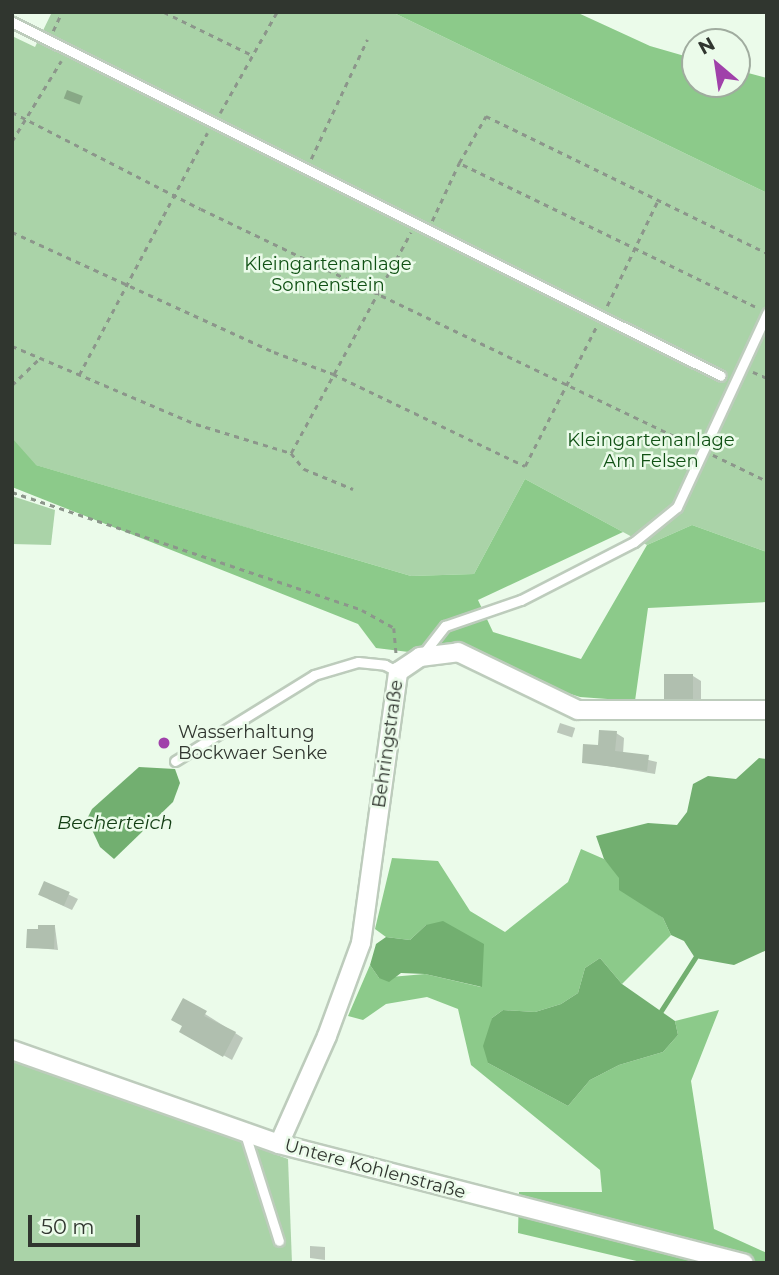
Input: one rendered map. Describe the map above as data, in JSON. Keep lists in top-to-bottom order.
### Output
{
  "streets": {
    "street": ["Behringstraße", "Untere Kohlenstraße"]
  },
  "crossings": [
    ["Behringstraße", "Untere Kohlenstraße"]
  ],
  "water": ["Becherteich"],
  "parks": ["Kleingartenanlage Sonnenstein", "Kleingartenanlage Am Felsen"],
  "places": ["Wasserhaltung Bockwaer Senke"],
  "scale_bar": "50 m",
  "north": "top left"
}
